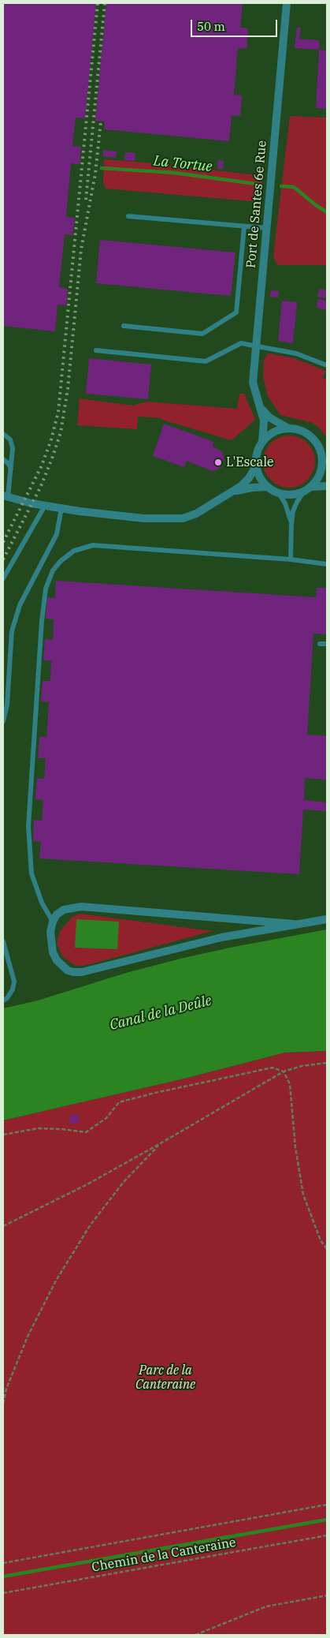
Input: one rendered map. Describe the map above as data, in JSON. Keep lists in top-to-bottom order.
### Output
{
  "streets": {
    "street": ["Port de Santes 6e Rue"],
    "path": ["Chemin de la Canteraine"]
  },
  "water": ["La Tortue", "Canal de la Deûle"],
  "parks": ["Parc de la Canteraine"],
  "places": ["L'Escale"],
  "scale_bar": "50 m"
}
